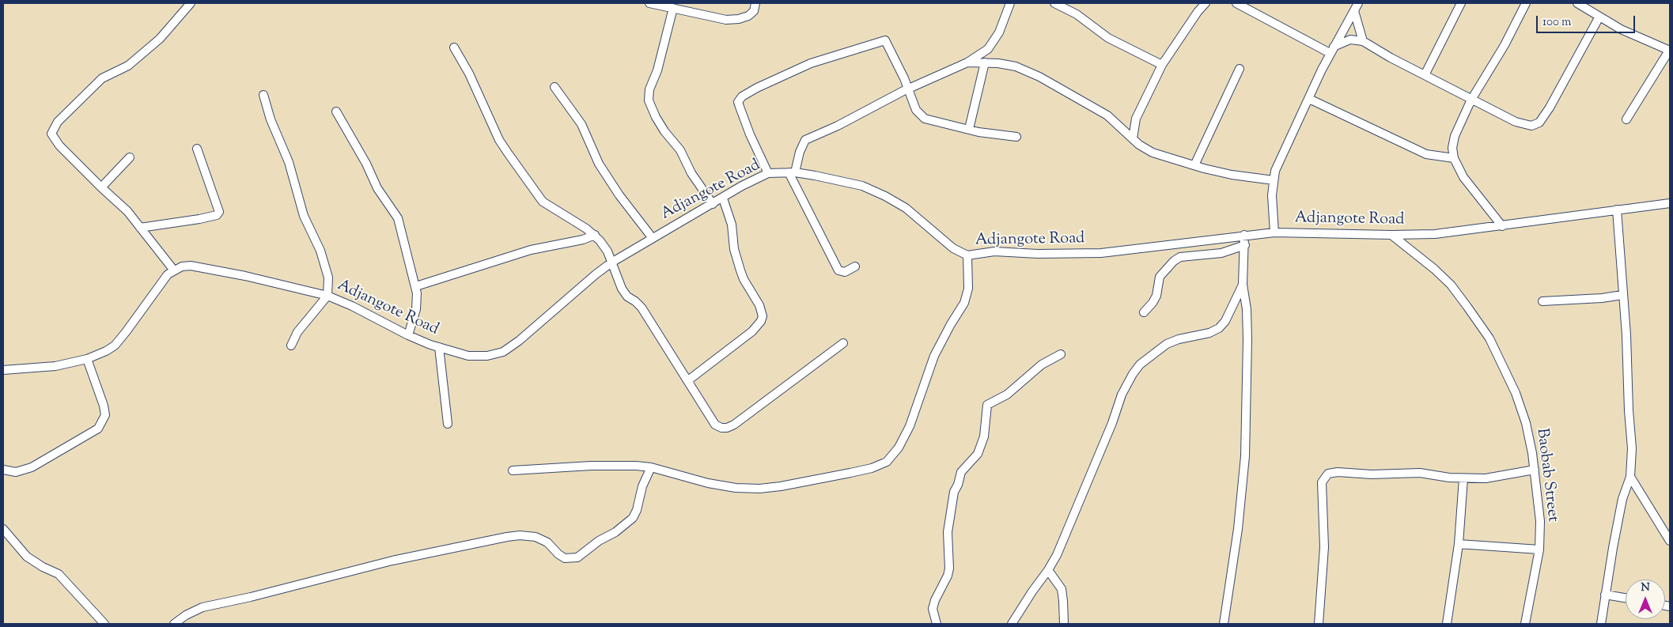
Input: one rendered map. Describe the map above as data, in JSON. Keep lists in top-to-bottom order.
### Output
{
  "streets": {
    "street": ["Adjangote Road", "Baobab Street"]
  },
  "crossings": [
    ["Adjangote Road", "Baobab Street"]
  ],
  "scale_bar": "100 m",
  "north": "top"
}
